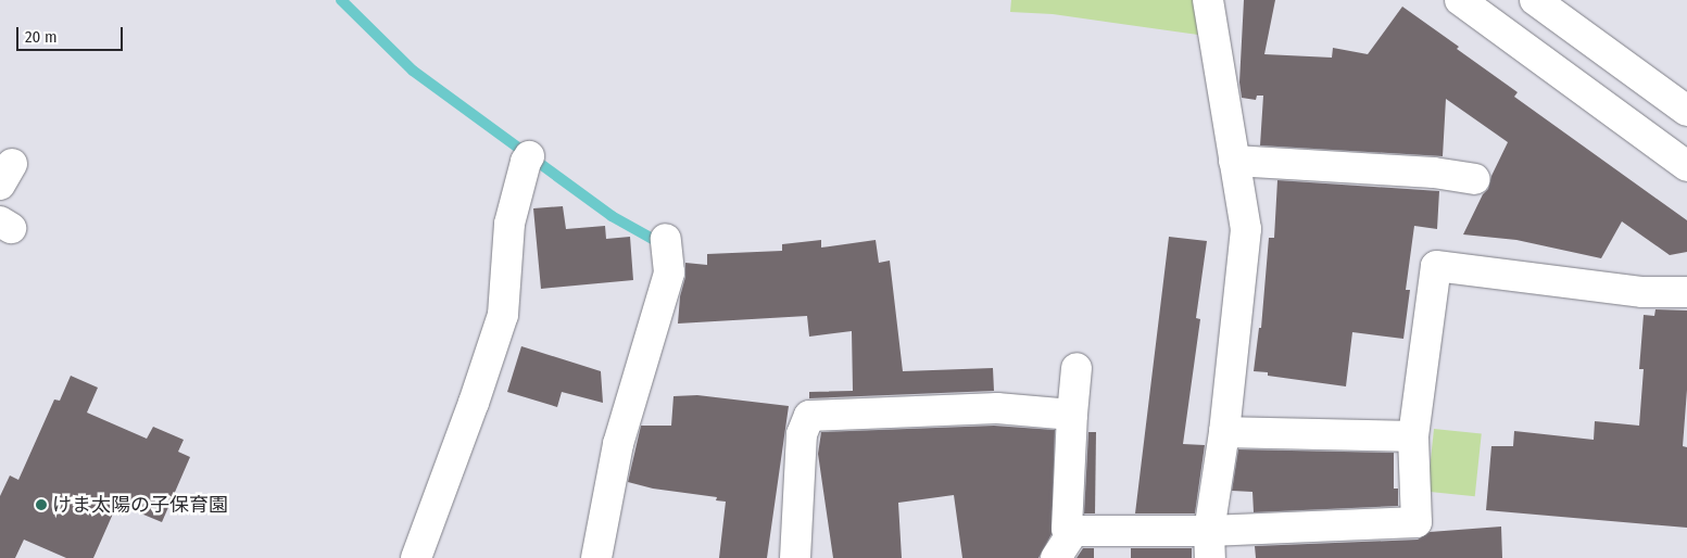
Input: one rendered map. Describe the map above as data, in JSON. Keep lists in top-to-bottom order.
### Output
{
  "places": ["けま太陽の子保育園"],
  "scale_bar": "20 m"
}
